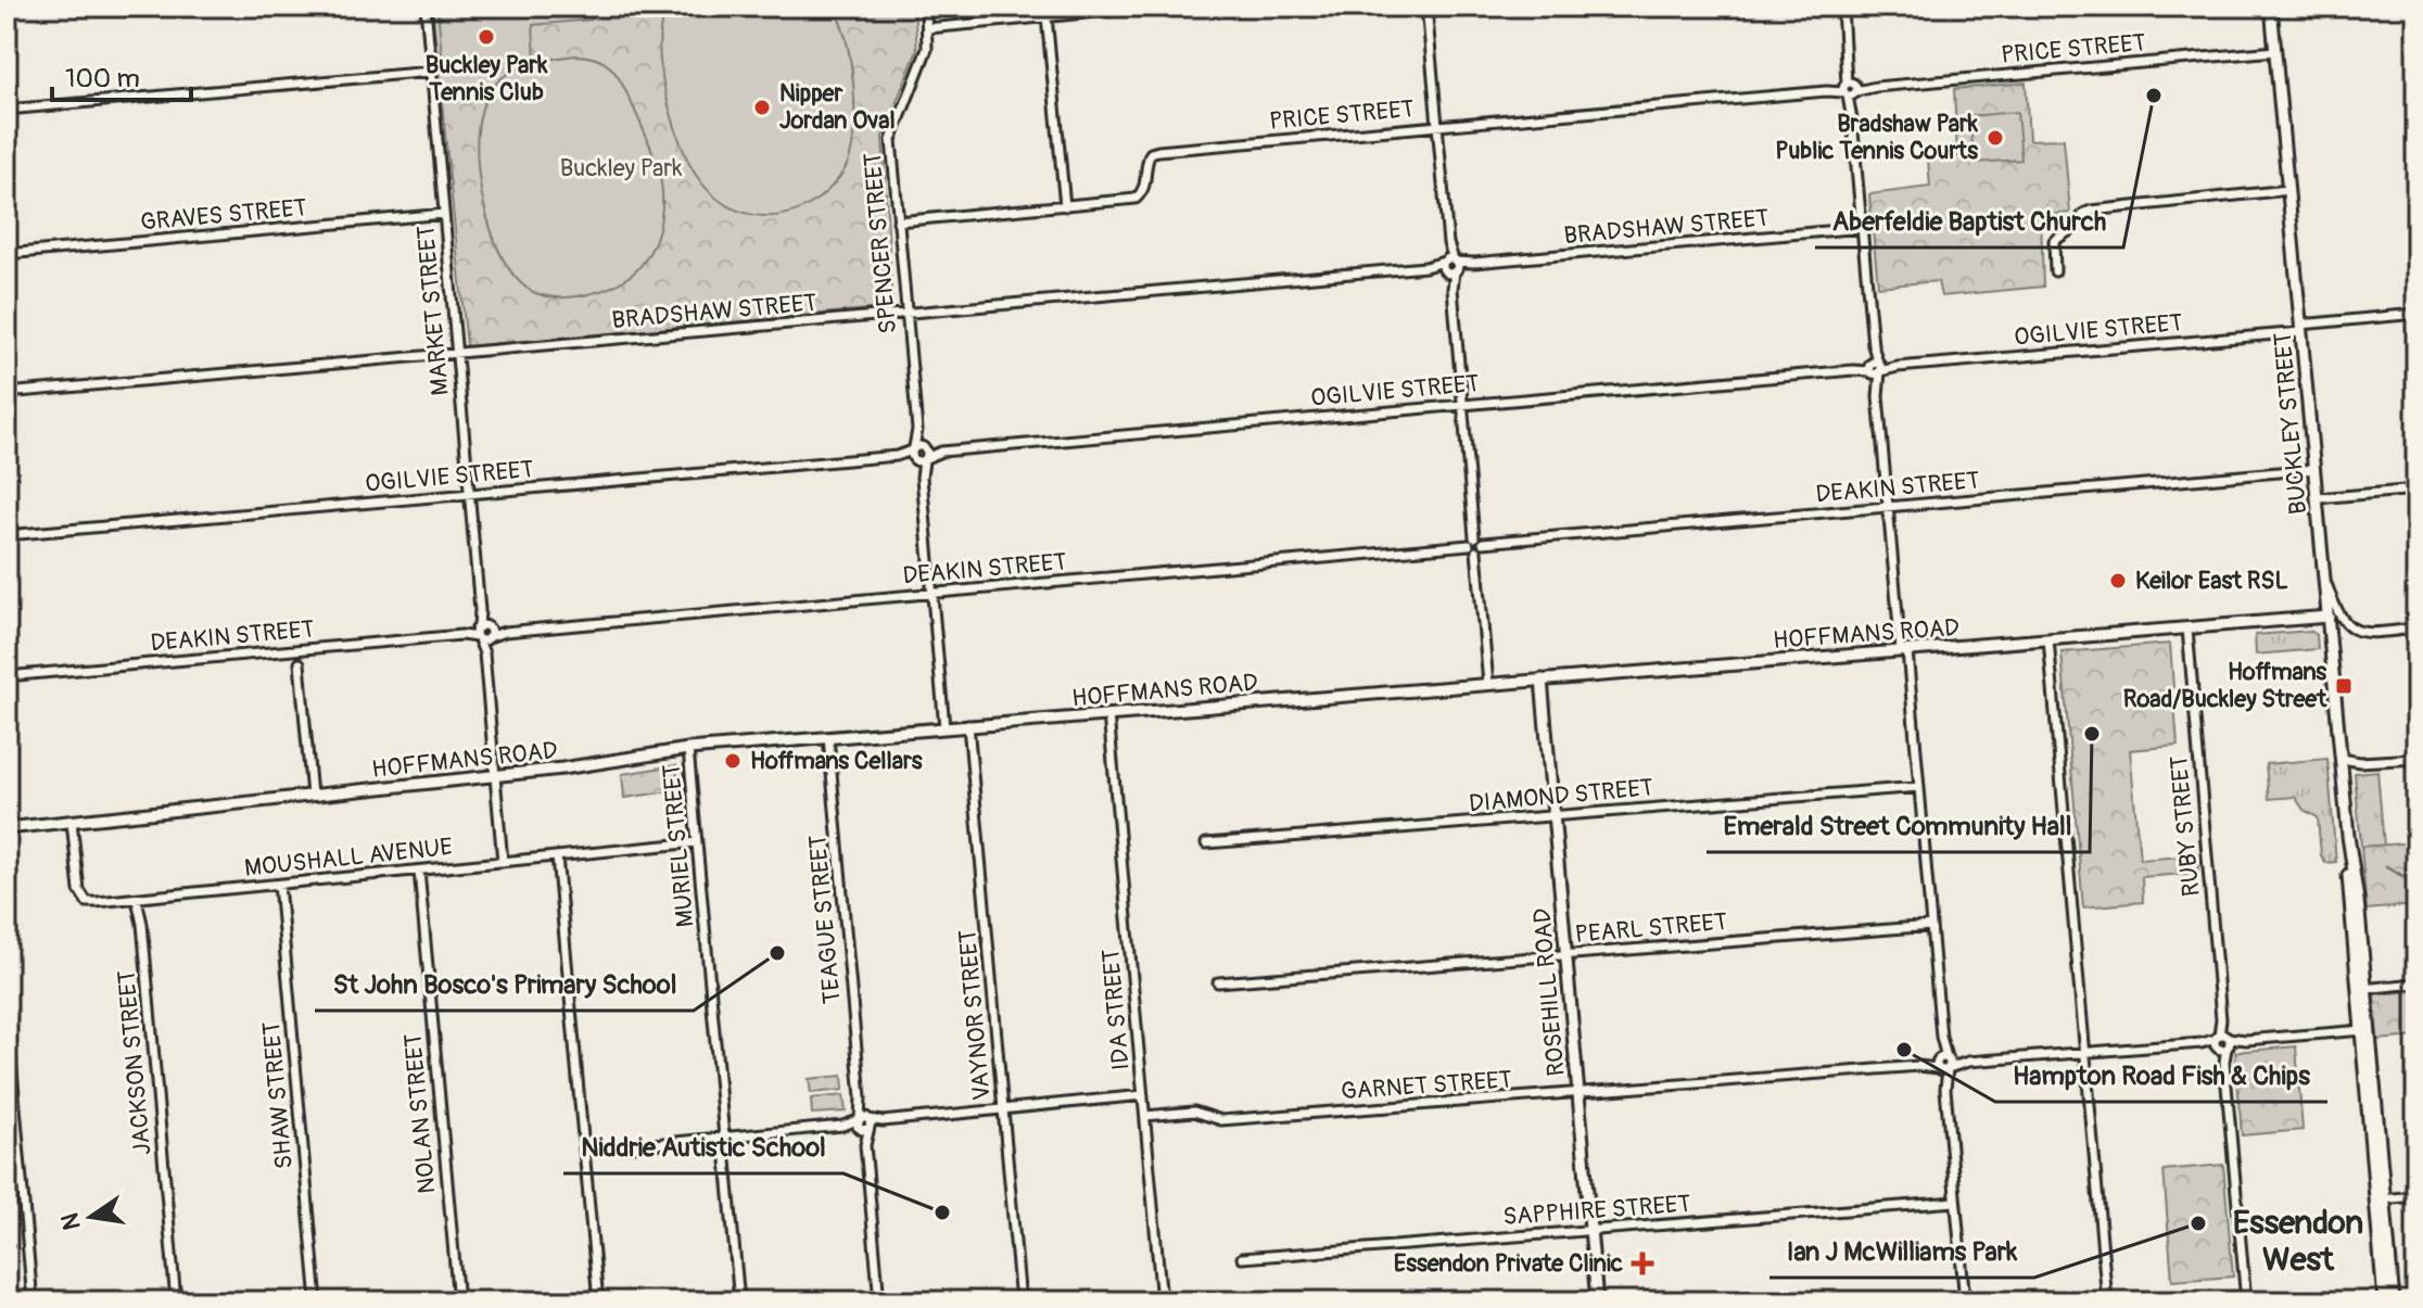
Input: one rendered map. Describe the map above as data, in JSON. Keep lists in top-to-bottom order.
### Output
{
  "streets": {
    "main road": ["BUCKLEY STREET", "HOFFMANS ROAD", "ROSEHILL ROAD"],
    "street": [
      "PRICE STREET",
      "GRAVES STREET",
      "BRADSHAW STREET",
      "SPENCER STREET",
      "MARKET STREET",
      "OGILVIE STREET",
      "DEAKIN STREET",
      "DIAMOND STREET",
      "RUBY STREET",
      "MURIEL STREET",
      "MOUSHALL AVENUE",
      "TEAGUE STREET",
      "PEARL STREET",
      "IDA STREET",
      "VAYNOR STREET",
      "JACKSON STREET",
      "GARNET STREET",
      "SHAW STREET",
      "NOLAN STREET",
      "SAPPHIRE STREET"
    ]
  },
  "crossings": [
    ["PRICE STREET", "SPENCER STREET"],
    ["PRICE STREET", "BUCKLEY STREET"],
    ["GRAVES STREET", "MARKET STREET"],
    ["BRADSHAW STREET", "SPENCER STREET"],
    ["BRADSHAW STREET", "MARKET STREET"],
    ["SPENCER STREET", "OGILVIE STREET"],
    ["SPENCER STREET", "DEAKIN STREET"],
    ["SPENCER STREET", "HOFFMANS ROAD"],
    ["MARKET STREET", "OGILVIE STREET"],
    ["MARKET STREET", "DEAKIN STREET"],
    ["MARKET STREET", "HOFFMANS ROAD"],
    ["MARKET STREET", "MOUSHALL AVENUE"],
    ["OGILVIE STREET", "BUCKLEY STREET"],
    ["BUCKLEY STREET", "DEAKIN STREET"],
    ["BUCKLEY STREET", "HOFFMANS ROAD"],
    ["BUCKLEY STREET", "GARNET STREET"],
    ["HOFFMANS ROAD", "RUBY STREET"],
    ["HOFFMANS ROAD", "MURIEL STREET"],
    ["HOFFMANS ROAD", "MOUSHALL AVENUE"],
    ["HOFFMANS ROAD", "TEAGUE STREET"],
    ["HOFFMANS ROAD", "ROSEHILL ROAD"],
    ["HOFFMANS ROAD", "IDA STREET"],
    ["HOFFMANS ROAD", "VAYNOR STREET"],
    ["DIAMOND STREET", "ROSEHILL ROAD"],
    ["RUBY STREET", "GARNET STREET"],
    ["MURIEL STREET", "MOUSHALL AVENUE"],
    ["MOUSHALL AVENUE", "JACKSON STREET"],
    ["MOUSHALL AVENUE", "SHAW STREET"],
    ["MOUSHALL AVENUE", "NOLAN STREET"],
    ["PEARL STREET", "ROSEHILL ROAD"],
    ["ROSEHILL ROAD", "GARNET STREET"],
    ["ROSEHILL ROAD", "SAPPHIRE STREET"],
    ["IDA STREET", "GARNET STREET"]
  ],
  "districts": ["Essendon West"],
  "parks": ["Buckley Park"],
  "places": {
    "other": [
      "Buckley Park Tennis Club",
      "Aberfeldie Baptist Church",
      "Nipper Jordan Oval",
      "Bradshaw Park Public Tennis Courts",
      "Keilor East RSL",
      "Emerald Street Community Hall",
      "Hoffmans Cellars",
      "St John Bosco's Primary School",
      "Hampton Road Fish & Chips",
      "Niddrie Autistic School",
      "Ian J McWilliams Park"
    ],
    "transit": ["Hoffmans Road/Buckley Street"],
    "health": ["Essendon Private Clinic"]
  },
  "scale_bar": "100 m",
  "north": "left"
}
